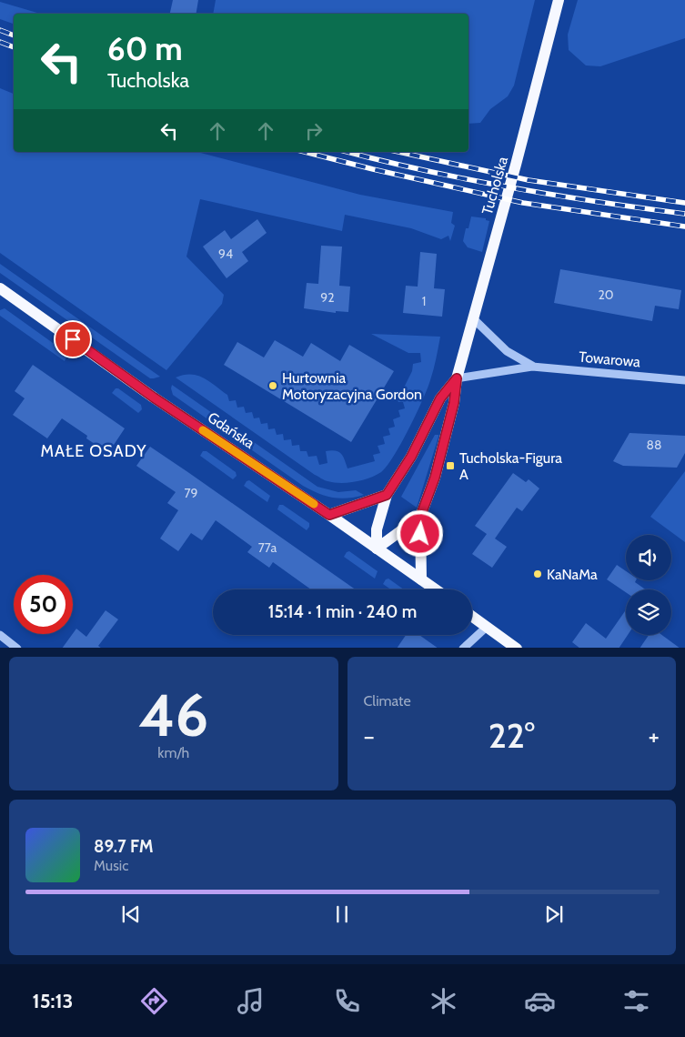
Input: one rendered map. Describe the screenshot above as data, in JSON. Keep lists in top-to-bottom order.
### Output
{
  "streets": {
    "main road": ["Tucholska", "Gdańska"],
    "street": ["Towarowa"]
  },
  "crossings": [
    ["Tucholska", "Towarowa"],
    ["Tucholska", "Gdańska"]
  ],
  "districts": ["MAŁE OSADY"],
  "places": {
    "other": ["Hurtownia Motoryzacyjna Gordon", "KaNaMa"],
    "transit": ["Tucholska-Figura A"]
  },
  "house_numbers": [
    "94",
    "20",
    "92",
    "1",
    "88",
    "79",
    "77a"
  ],
  "page": {
    "turn": ["60 m", "Tucholska"],
    "limit": "50",
    "trip": "15:14 · 1 min · 240 m",
    "tile": [
      ["46", "km/h"],
      "Climate"
    ],
    "heat": ["−", "22°", "+"],
    "song": ["89.7 FM", "Music"],
    "tabs": "15:13"
  }
}
